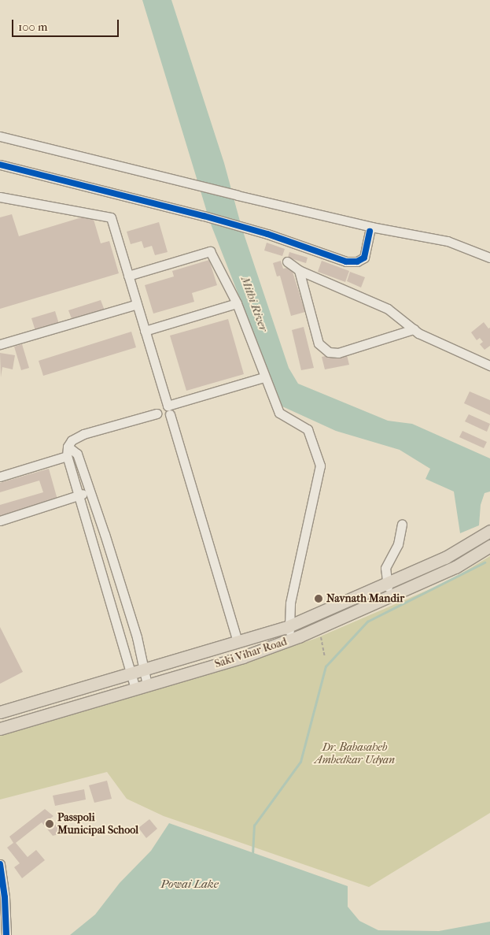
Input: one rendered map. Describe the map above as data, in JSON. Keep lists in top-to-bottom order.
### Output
{
  "streets": {
    "main road": ["Saki Vihar Road"]
  },
  "water": ["Mithi River", "Powai Lake"],
  "parks": ["Dr. Babasaheb Ambedkar Udyan"],
  "places": ["Navnath Mandir", "Passpoli Municipal School"],
  "scale_bar": "100 m"
}
